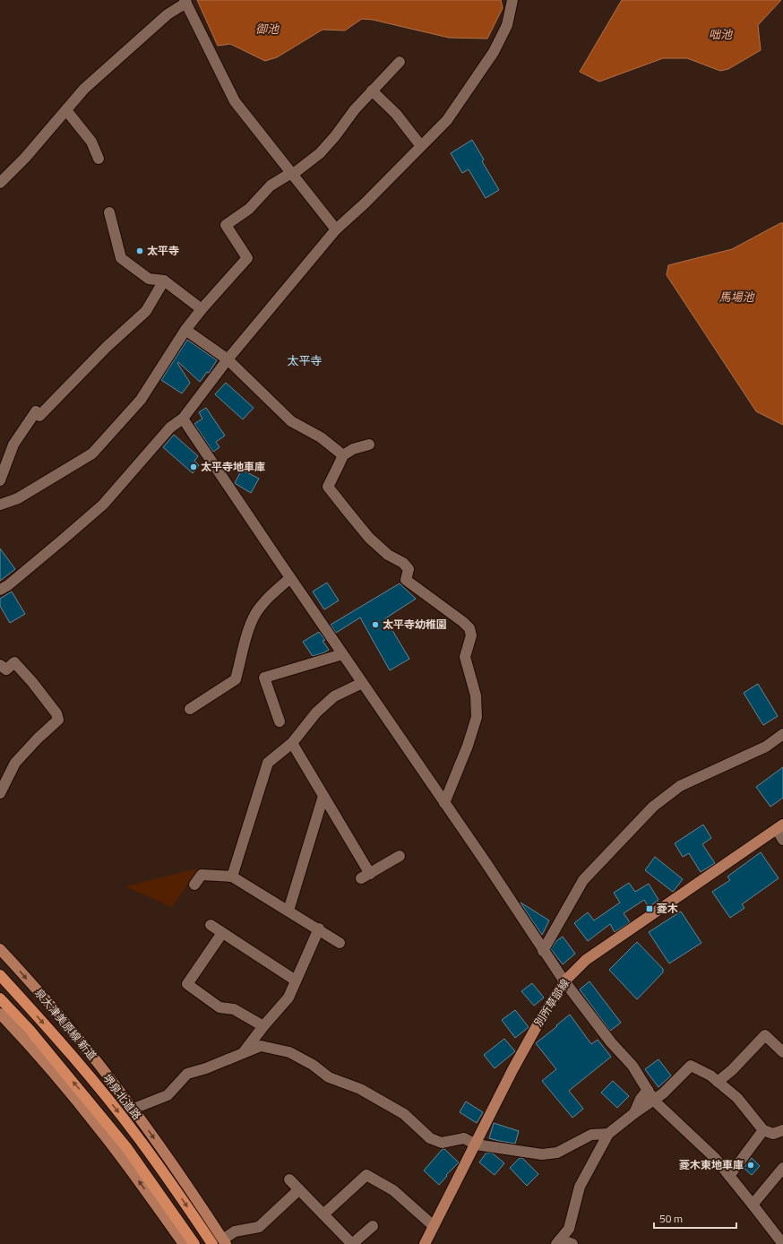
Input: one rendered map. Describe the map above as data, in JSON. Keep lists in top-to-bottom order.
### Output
{
  "streets": {
    "highway": ["堺泉北道路"],
    "main road": ["別所草部線", "泉大津美原線 新道"]
  },
  "districts": ["太平寺"],
  "water": ["御池", "咄池", "馬場池"],
  "places": {
    "other": [
      "太平寺",
      "太平寺地車庫",
      "太平寺幼稚園",
      "菱木東地車庫"
    ],
    "transit": ["菱木"]
  },
  "scale_bar": "50 m"
}
